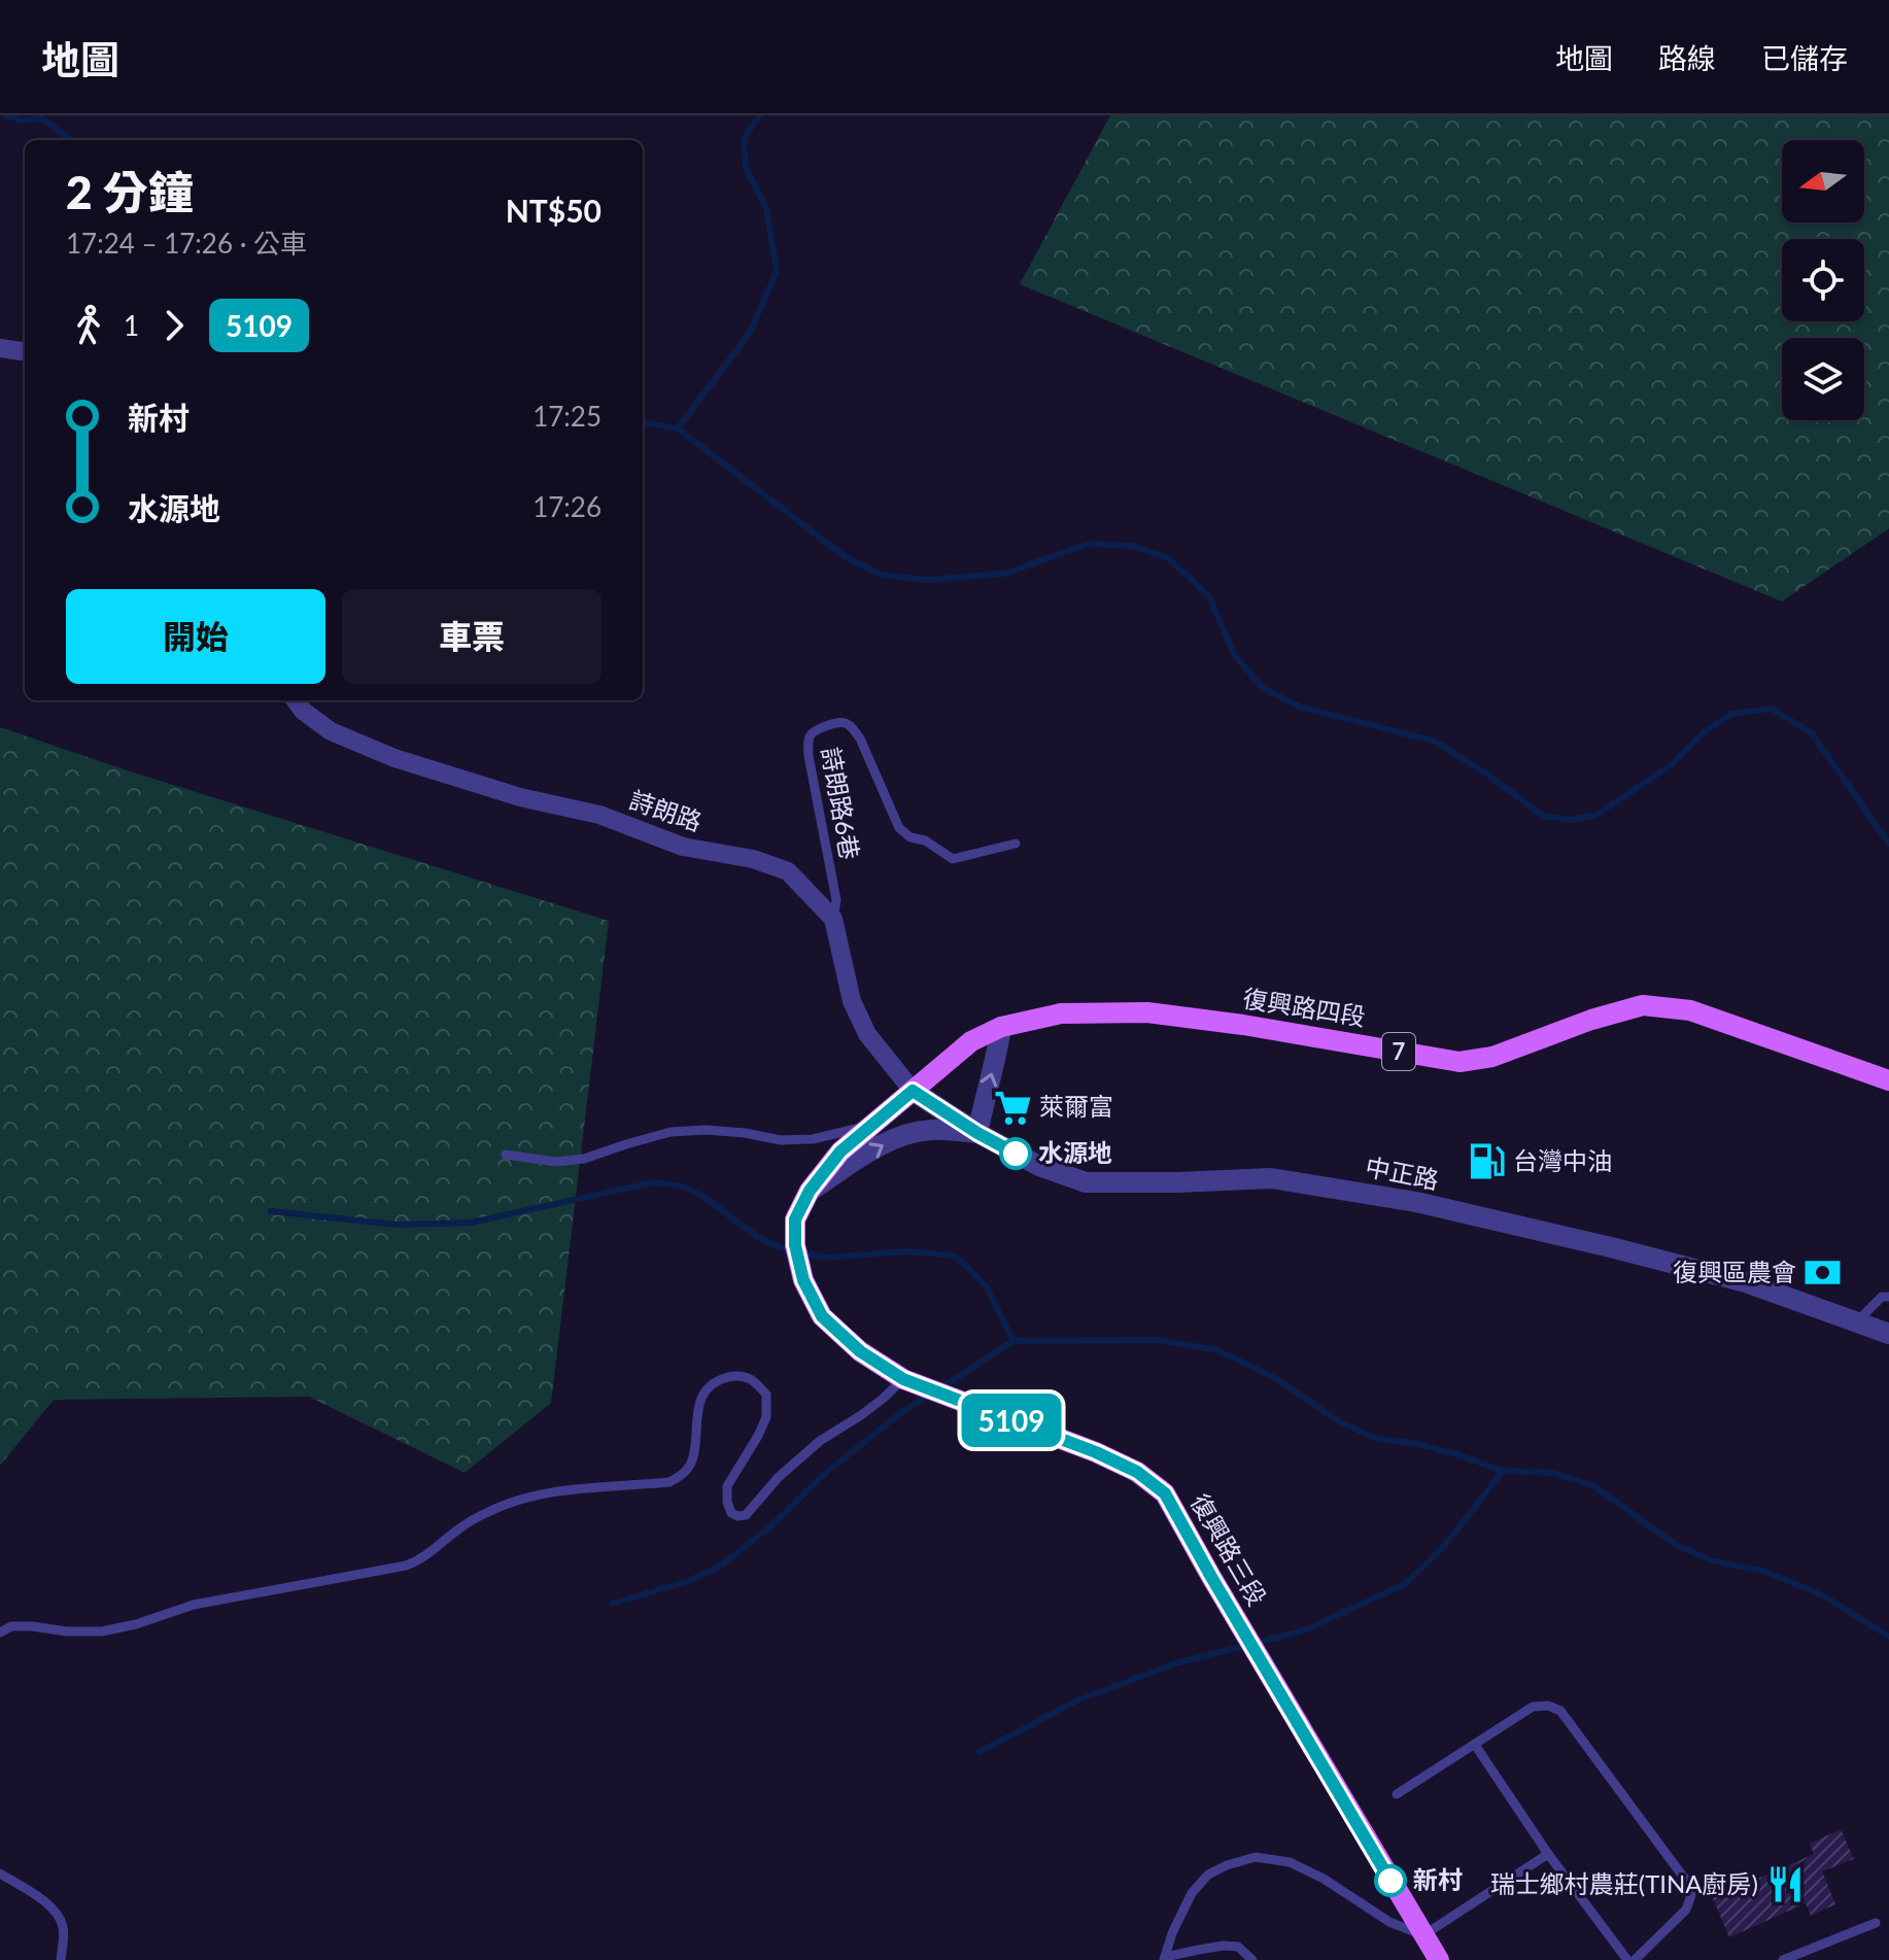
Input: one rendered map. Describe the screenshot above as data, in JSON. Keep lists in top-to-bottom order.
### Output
{
  "streets": {
    "main road": ["復興路四段", "7", "復興路三段"],
    "street": ["詩朗路", "中正路"],
    "lane": ["詩朗路6巷"]
  },
  "crossings": [
    ["詩朗路6巷", "詩朗路"],
    ["復興路四段", "中正路"],
    ["復興路四段", "復興路三段"]
  ],
  "places": {
    "supermarket": ["萊爾富"],
    "other": ["水源地", "新村"],
    "fuel station": ["台灣中油"],
    "bank": ["復興區農會"],
    "restaurant": ["瑞士鄉村農莊(TINA廚房)"]
  },
  "lines": ["bus line 5109"],
  "north": "left",
  "page": {
    "header": "地圖",
    "nav": ["地圖", "路線", "已儲存"],
    "on_map": "5109",
    "heading": ["2 分鐘", "17:24 – 17:26 · 公車", "NT$50"],
    "legs": ["1", "5109"],
    "list": [
      {
        "name": "新村",
        "value": "17:25"
      },
      {
        "name": "水源地",
        "value": "17:26"
      }
    ],
    "buttons": ["開始", "車票"]
  }
}
